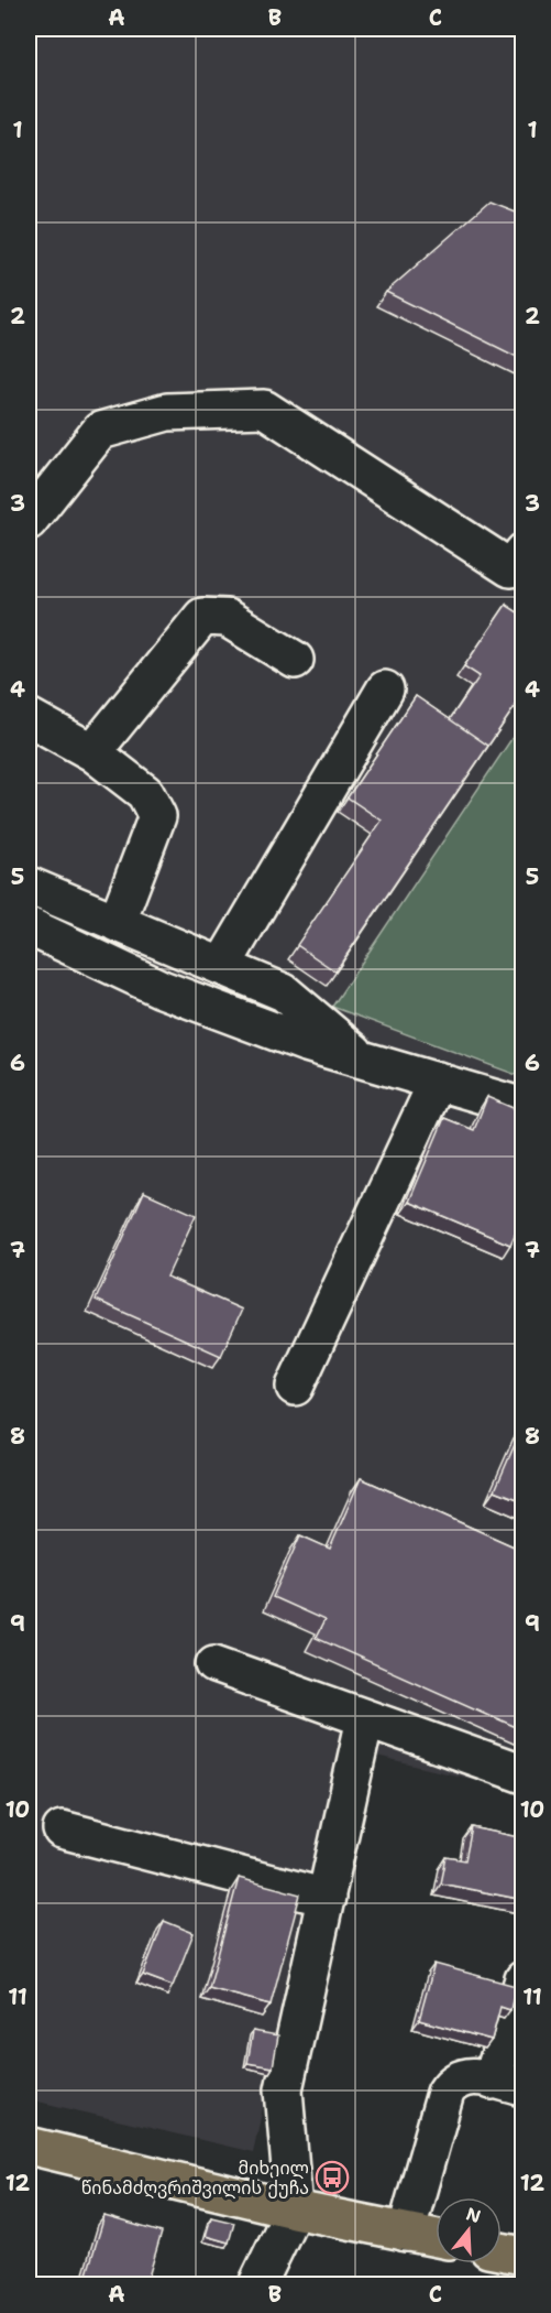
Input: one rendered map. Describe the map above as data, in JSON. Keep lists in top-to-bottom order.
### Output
{
  "places": {
    "bus stop": ["მიხეილ წინამძღვრიშვილის ქუჩა"]
  },
  "north": "top",
  "grid": {
    "columns": ["A", "B", "C"],
    "rows": [
      "1",
      "2",
      "3",
      "4",
      "5",
      "6",
      "7",
      "8",
      "9",
      "10",
      "11",
      "12"
    ]
  }
}
